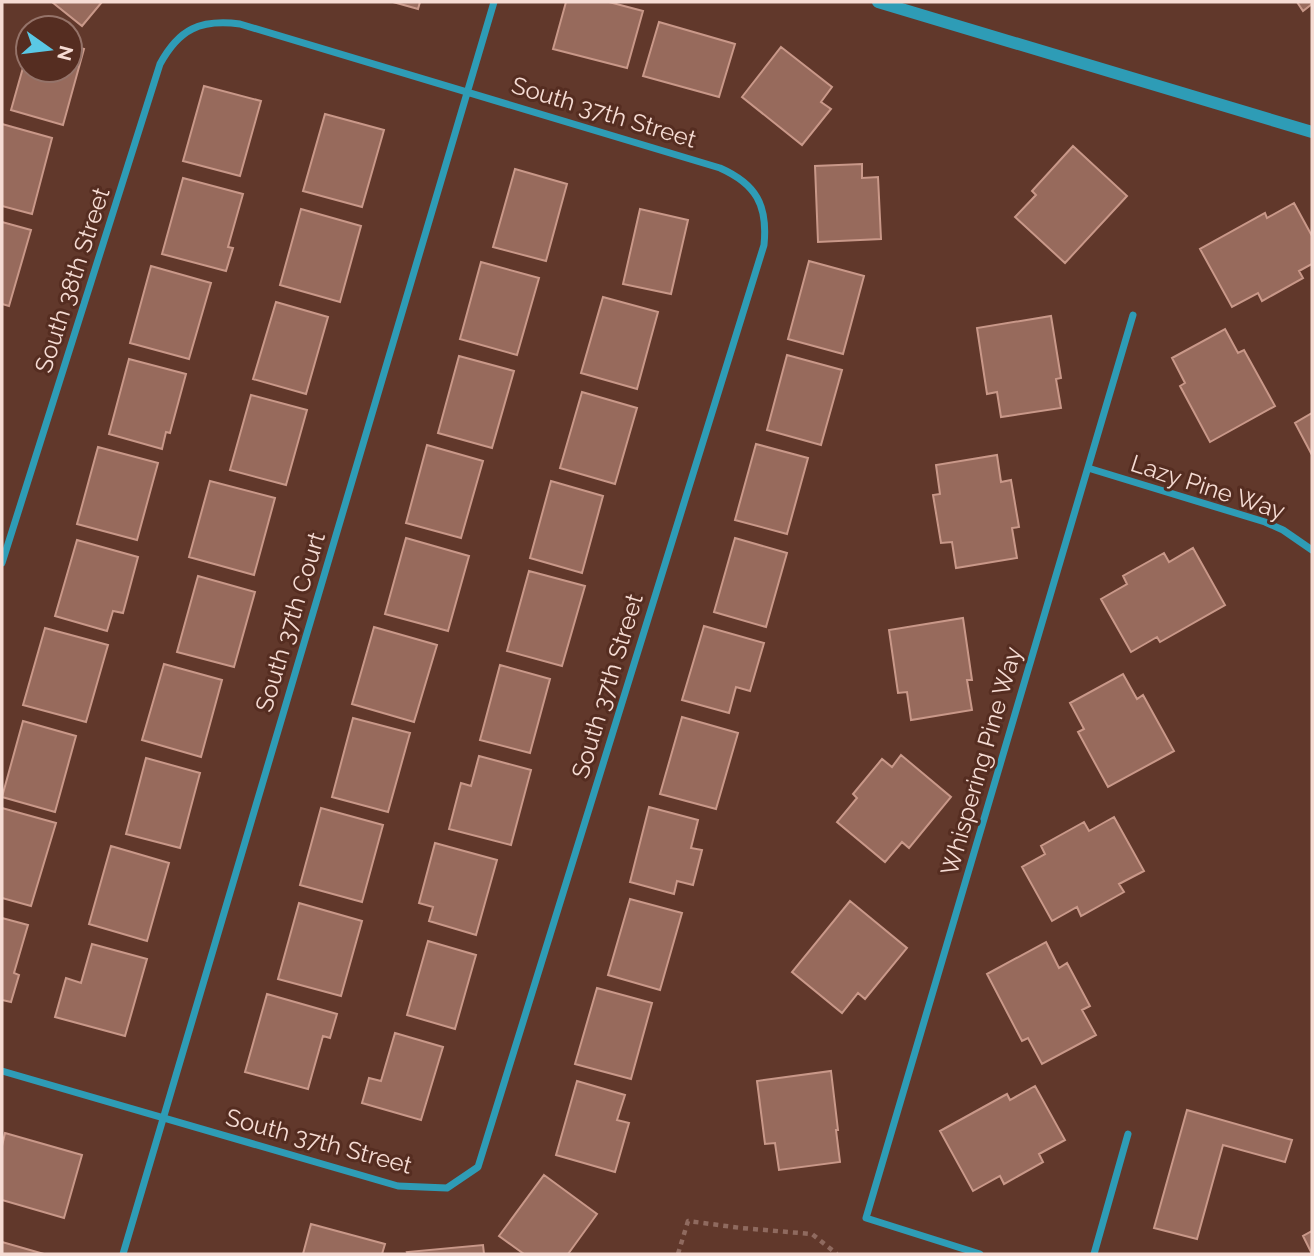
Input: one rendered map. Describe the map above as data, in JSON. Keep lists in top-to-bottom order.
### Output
{
  "streets": {
    "street": [
      "South 37th Street",
      "South 38th Street",
      "Lazy Pine Way",
      "South 37th Court",
      "Whispering Pine Way"
    ]
  },
  "crossings": [
    ["South 37th Street", "South 38th Street"],
    ["South 37th Street", "South 37th Court"],
    ["Lazy Pine Way", "Whispering Pine Way"]
  ],
  "north": "right"
}
